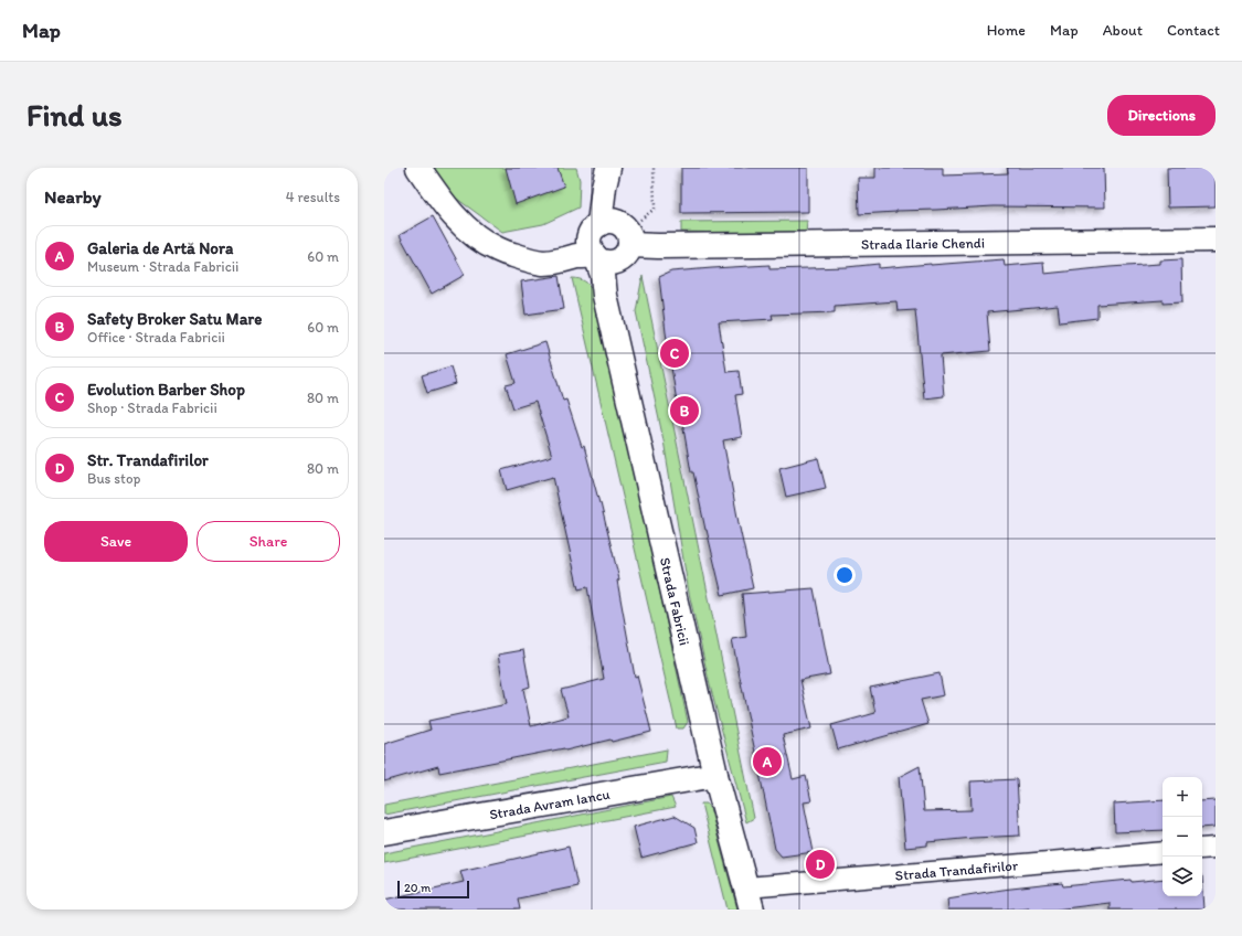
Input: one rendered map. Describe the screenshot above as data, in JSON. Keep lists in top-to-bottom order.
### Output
{
  "streets": {
    "main road": ["Strada Ilarie Chendi", "Strada Fabricii", "Strada Avram Iancu"],
    "street": ["Strada Trandafirilor"]
  },
  "crossings": [
    ["Strada Ilarie Chendi", "Strada Fabricii"],
    ["Strada Fabricii", "Strada Avram Iancu"],
    ["Strada Fabricii", "Strada Trandafirilor"]
  ],
  "scale_bar": "20 m",
  "page": {
    "header": "Map",
    "nav": [
      "Home",
      "Map",
      "About",
      "Contact"
    ],
    "buttons": [
      "Directions",
      ["Save", "Share"]
    ],
    "title": "Find us",
    "heading": ["Nearby", "4 results"],
    "list": [
      {
        "mark": "A",
        "name": "Galeria de Artă Nora",
        "note": "Museum · Strada Fabricii",
        "value": "60 m"
      },
      {
        "mark": "B",
        "name": "Safety Broker Satu Mare",
        "note": "Office · Strada Fabricii",
        "value": "60 m"
      },
      {
        "mark": "C",
        "name": "Evolution Barber Shop",
        "note": "Shop · Strada Fabricii",
        "value": "80 m"
      },
      {
        "mark": "D",
        "name": "Str. Trandafirilor",
        "note": "Bus stop",
        "value": "80 m"
      }
    ],
    "pins": [
      "C",
      "B",
      "A",
      "D"
    ],
    "map_buttons": ["+", "−"],
    "scale": "20 m"
  }
}
